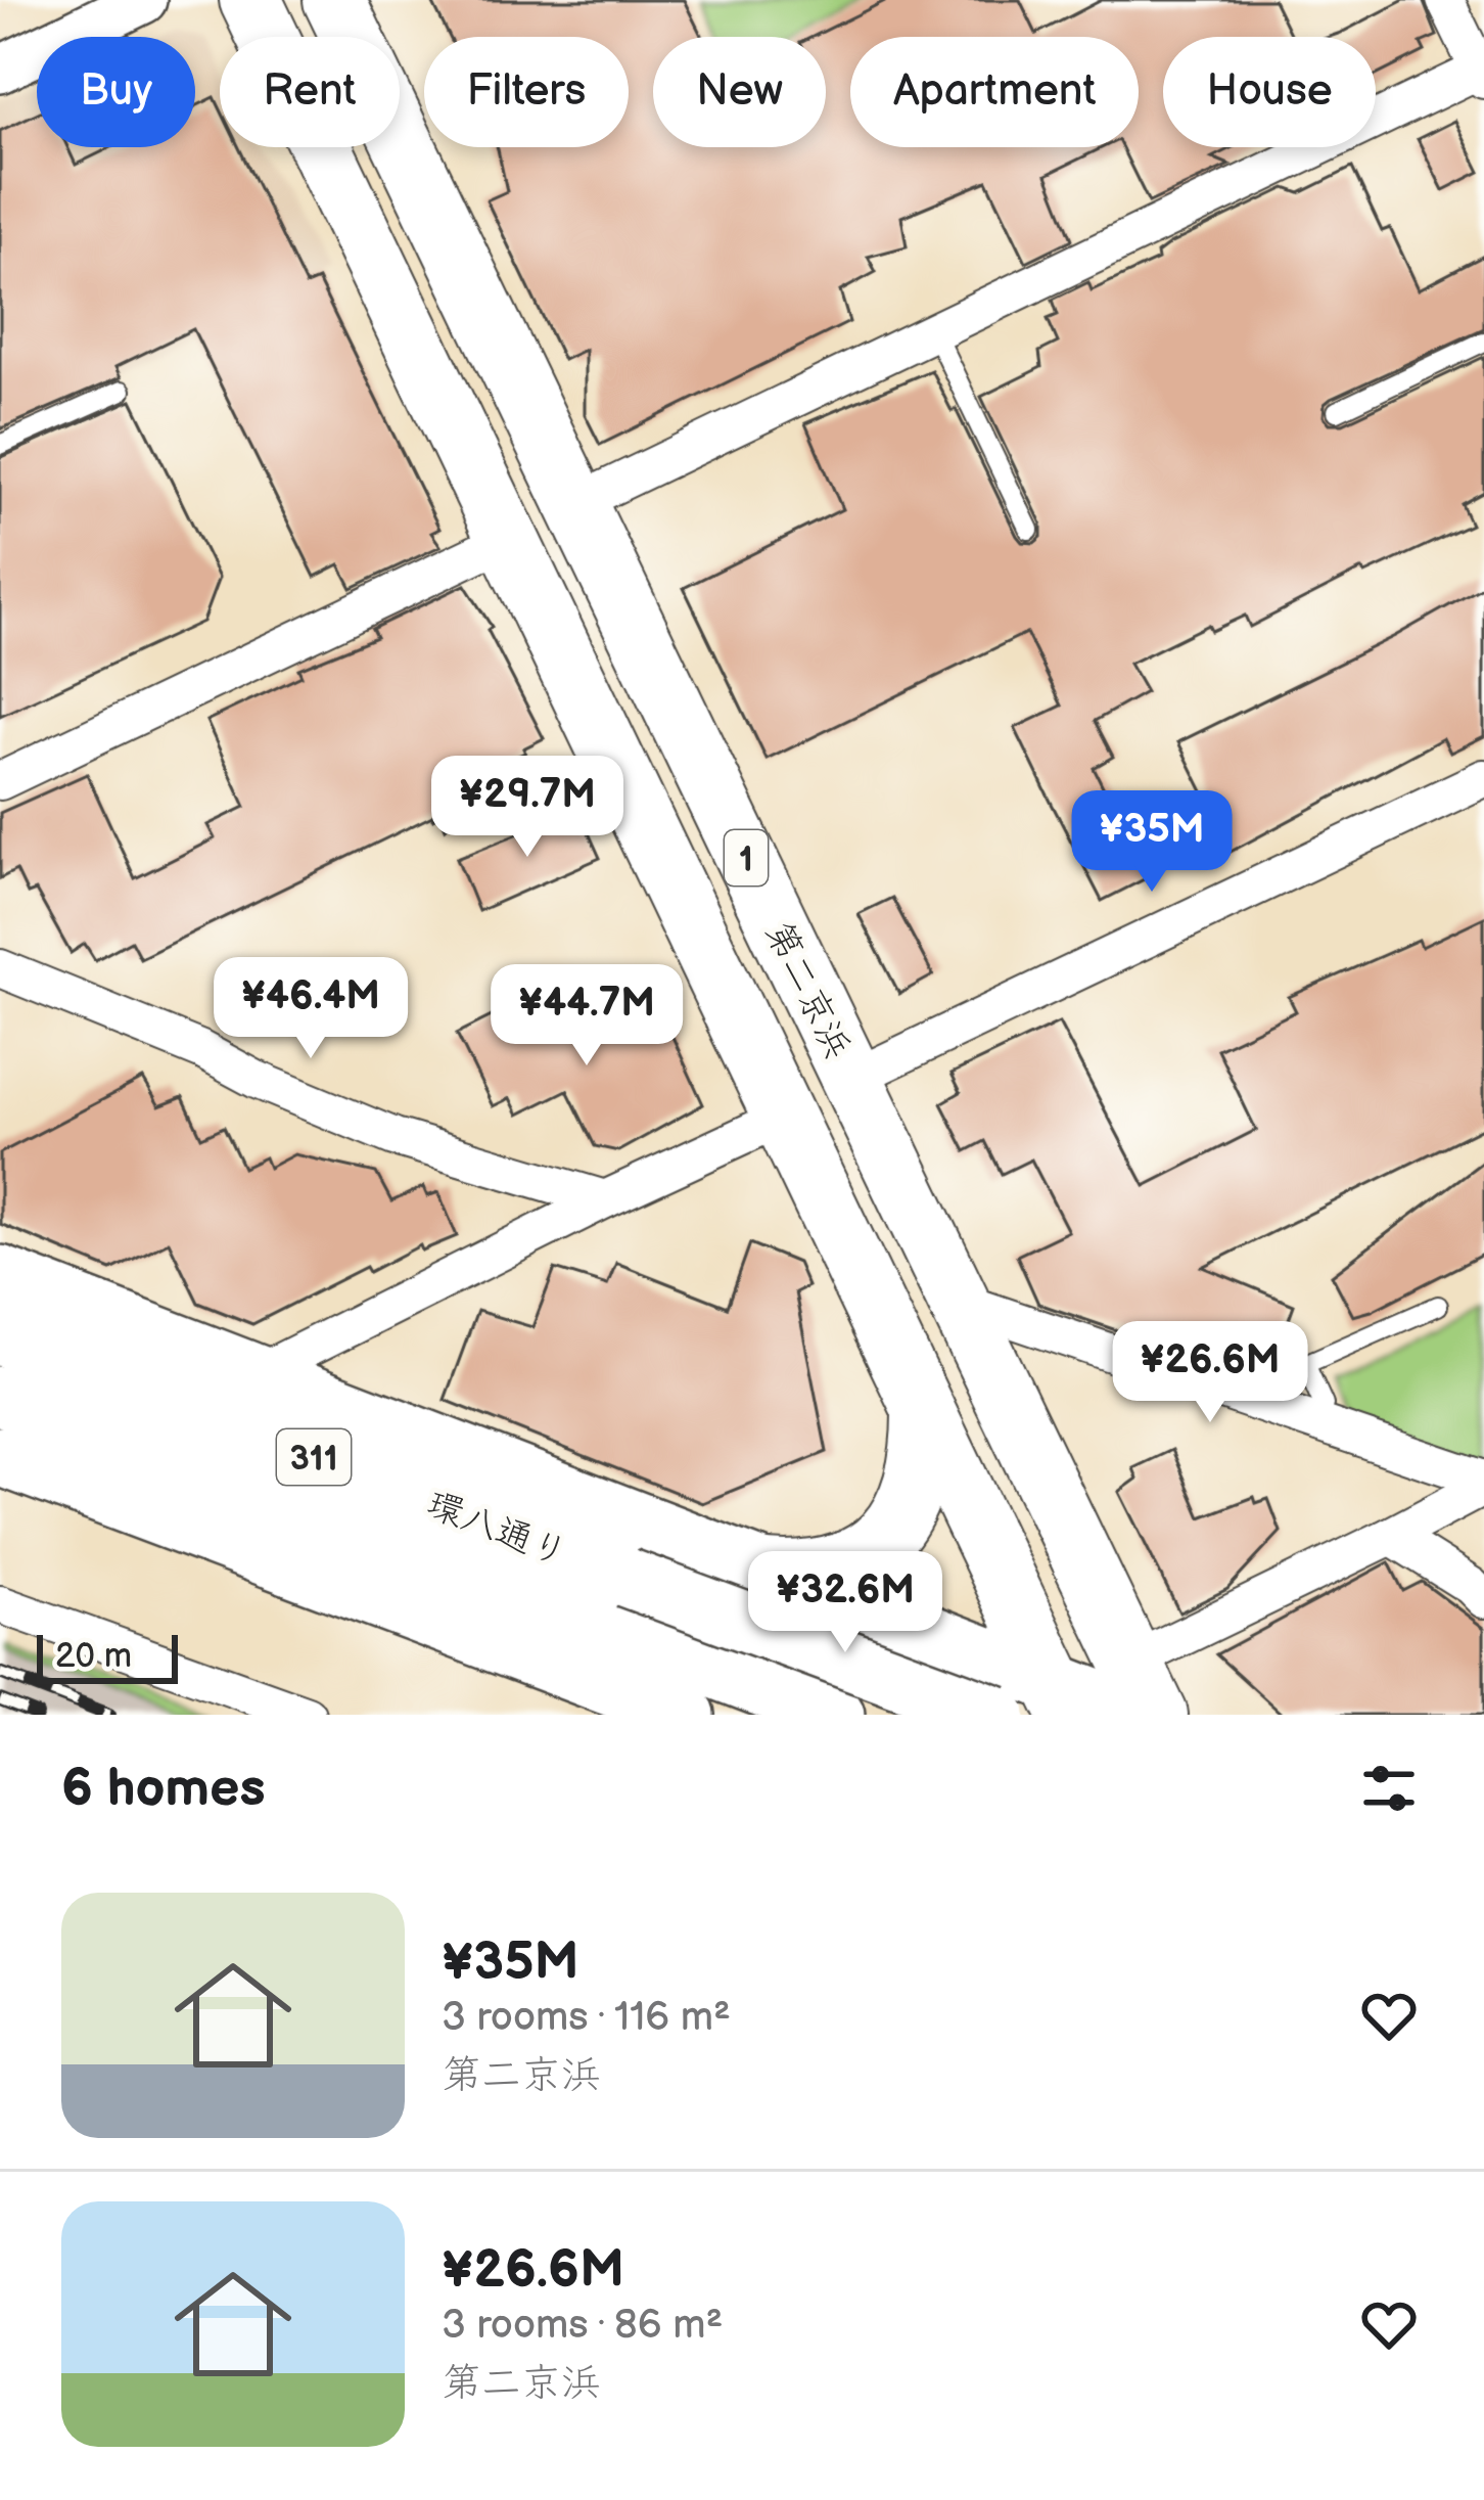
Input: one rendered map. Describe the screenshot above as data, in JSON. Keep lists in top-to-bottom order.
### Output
{
  "streets": {
    "highway": ["1", "第二京浜"],
    "main road": ["311", "環八通り"]
  },
  "scale_bar": "20 m",
  "page": {
    "chip": [
      "Buy",
      "Rent",
      "Filters",
      "New",
      "Apartment",
      "House"
    ],
    "price": [
      "¥29.7M",
      "¥35M",
      "¥46.4M",
      "¥44.7M",
      "¥26.6M",
      "¥32.6M"
    ],
    "scale": "20 m",
    "heading": "6 homes",
    "list": [
      {
        "name": "¥35M",
        "note": "3 rooms · 116 m² · 第二京浜"
      },
      {
        "name": "¥26.6M",
        "note": "3 rooms · 86 m² · 第二京浜"
      }
    ]
  }
}
